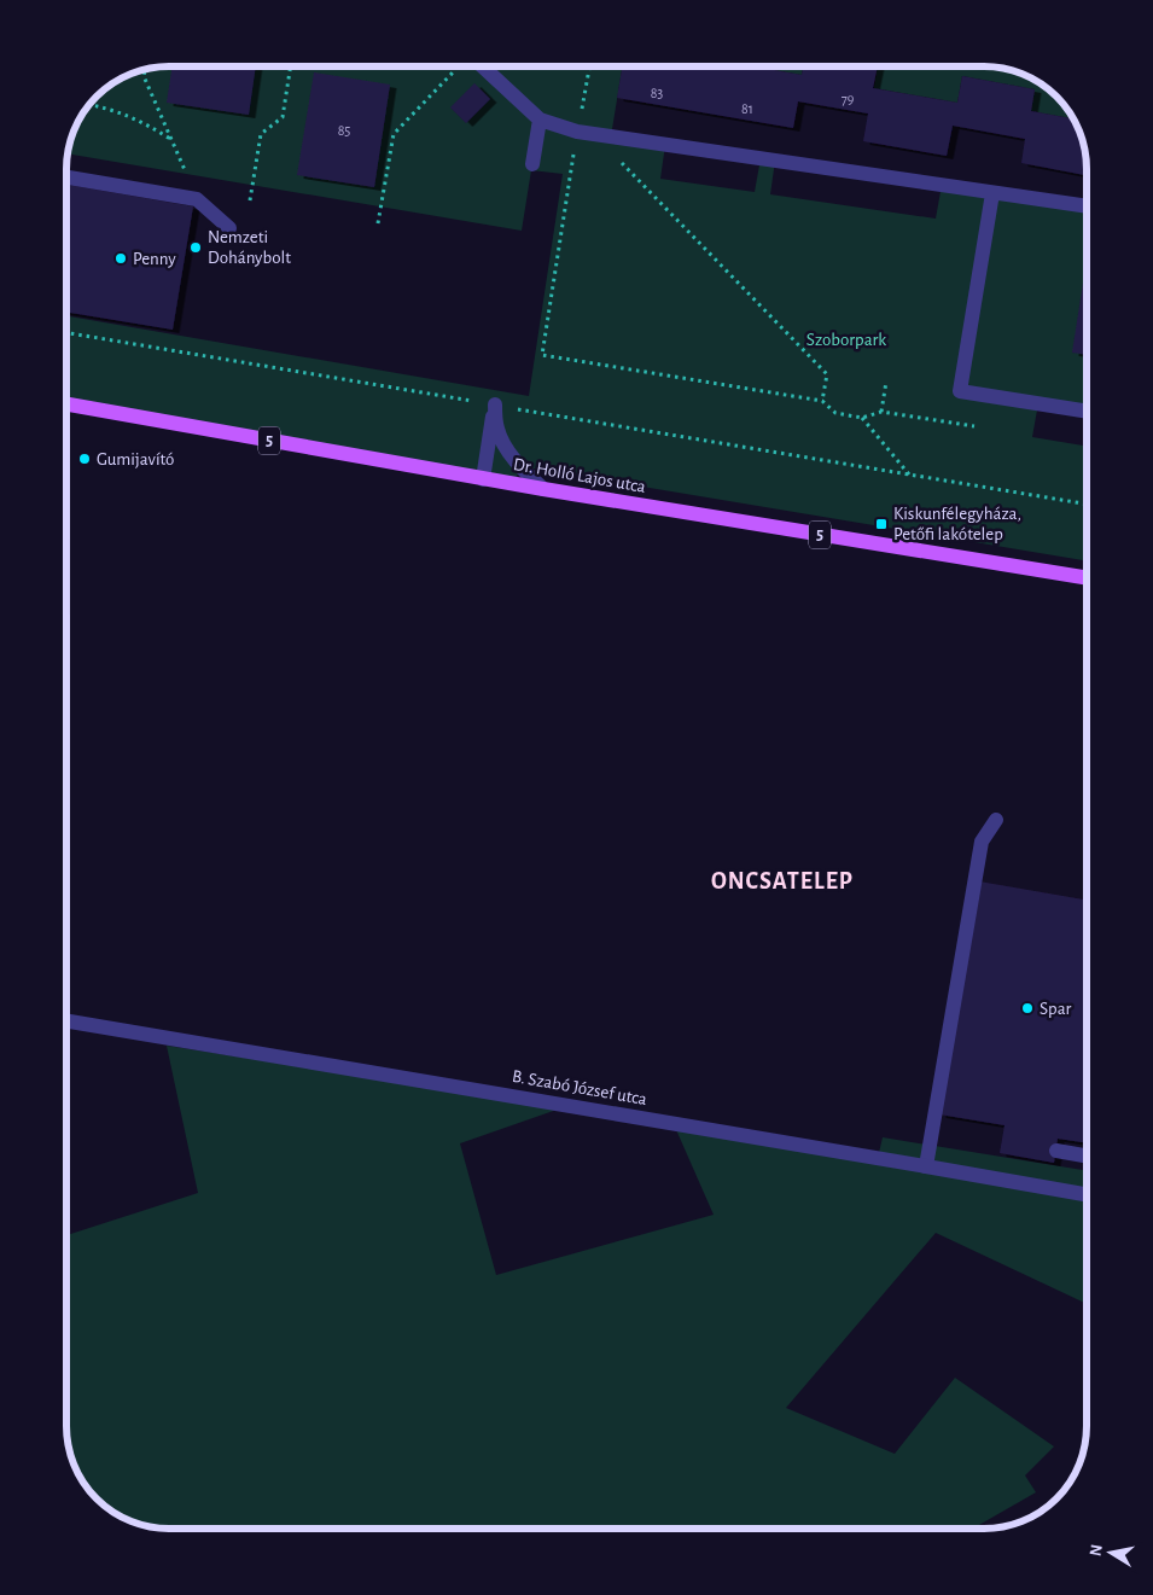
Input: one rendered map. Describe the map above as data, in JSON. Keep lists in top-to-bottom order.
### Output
{
  "streets": {
    "main road": ["5", "Dr. Holló Lajos utca"],
    "street": ["B. Szabó József utca"]
  },
  "districts": ["ONCSATELEP"],
  "parks": ["Szoborpark"],
  "places": {
    "other": [
      "Nemzeti Dohánybolt",
      "Penny",
      "Gumijavító",
      "Spar"
    ],
    "transit": ["Kiskunfélegyháza, Petőfi lakótelep"]
  },
  "house_numbers": [
    "83",
    "79",
    "81",
    "85"
  ],
  "north": "left"
}
